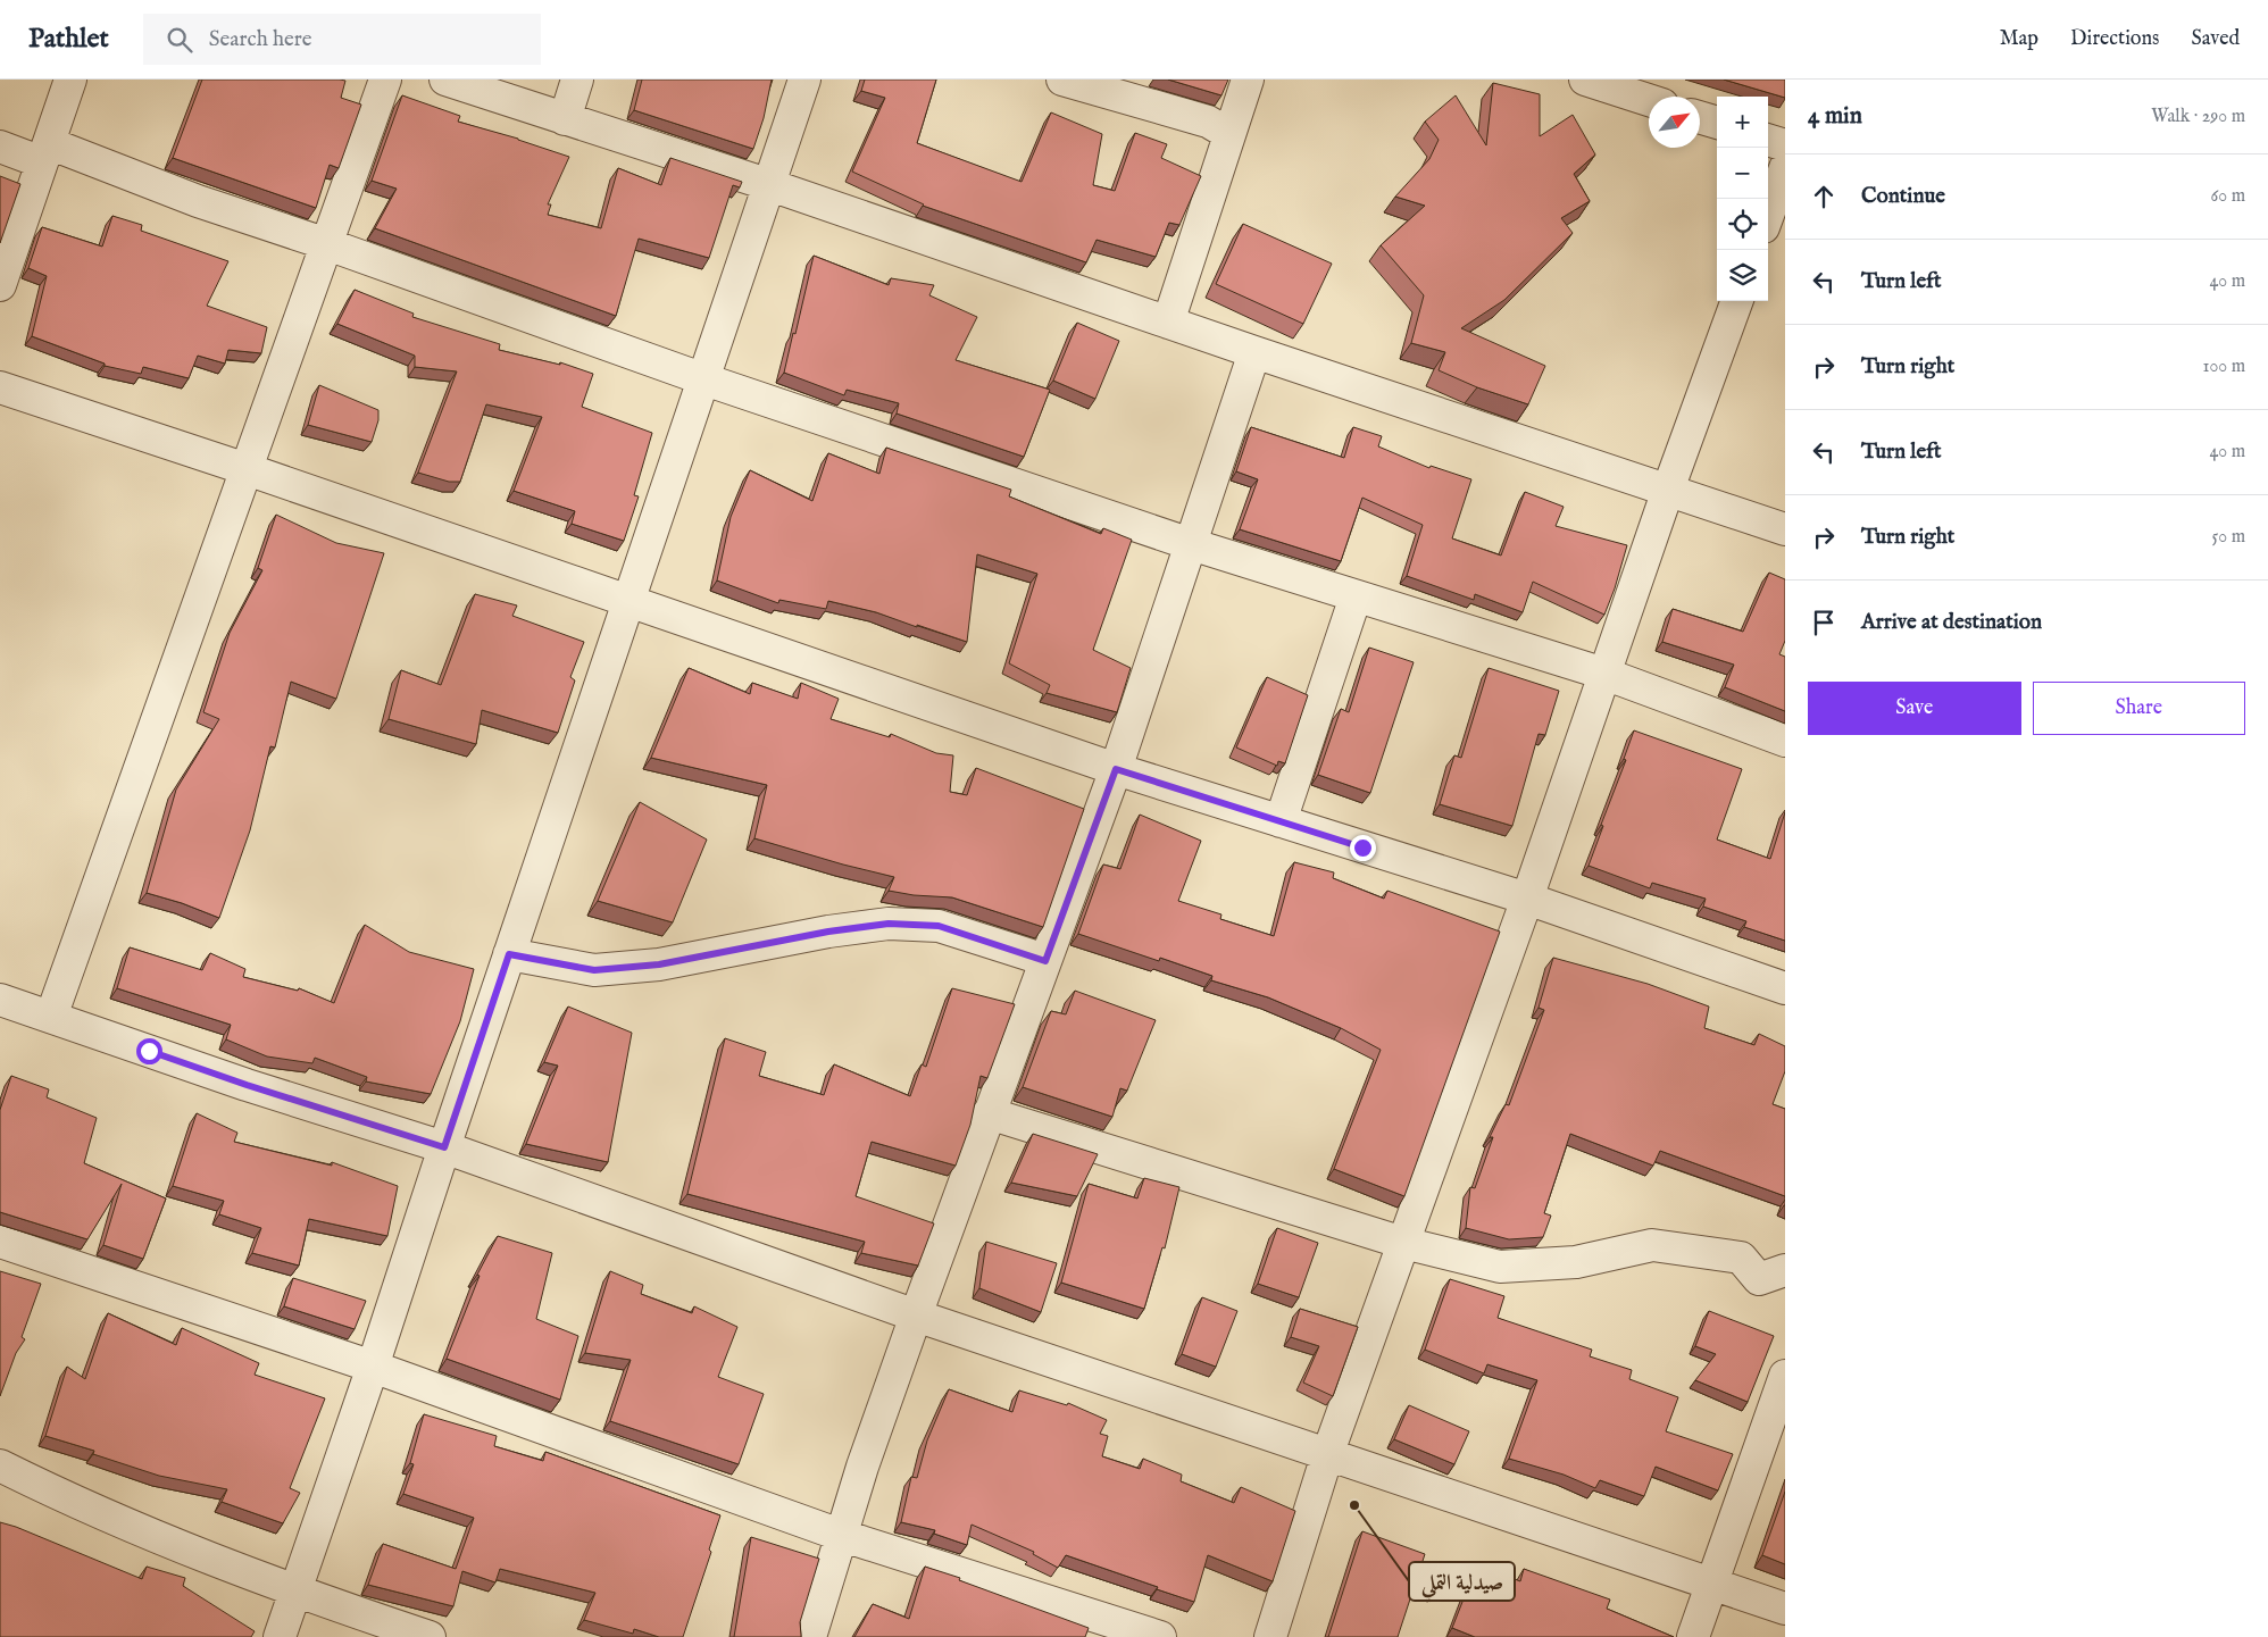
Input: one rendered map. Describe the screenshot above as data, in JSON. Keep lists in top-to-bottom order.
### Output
{
  "places": ["صيدلية التملي"],
  "north": "top right",
  "page": {
    "header": "Pathlet",
    "search": "Search here",
    "nav": ["Map", "Directions", "Saved"],
    "heading": ["4 min", "Walk · 290 m"],
    "map_buttons": ["+", "−"],
    "list": [
      ["Continue", "60 m"],
      ["Turn left", "40 m"],
      ["Turn right", "100 m"],
      ["Turn left", "40 m"],
      ["Turn right", "50 m"],
      "Arrive at destination"
    ],
    "buttons": ["Save", "Share"]
  }
}
